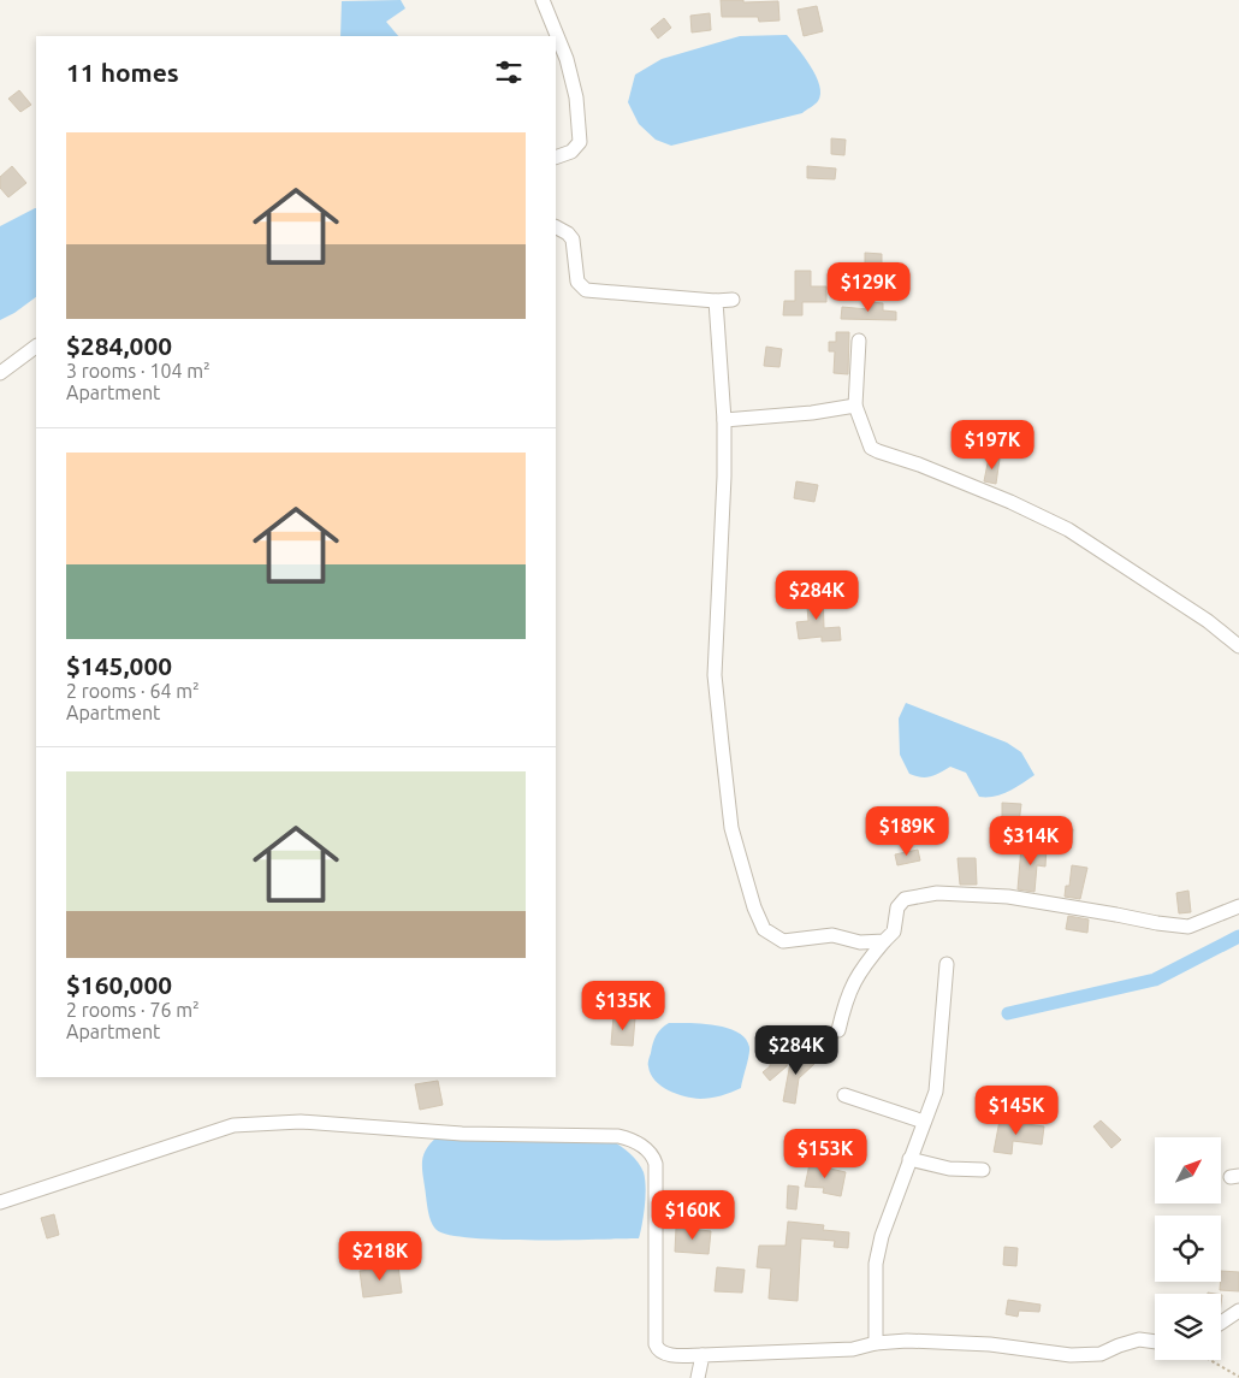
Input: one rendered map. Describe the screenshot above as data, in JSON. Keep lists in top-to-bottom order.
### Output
{
  "north": "top right",
  "page": {
    "heading": "11 homes",
    "list": [
      {
        "name": "$284,000",
        "note": "3 rooms · 104 m² · Apartment"
      },
      {
        "name": "$145,000",
        "note": "2 rooms · 64 m² · Apartment"
      },
      {
        "name": "$160,000",
        "note": "2 rooms · 76 m² · Apartment"
      }
    ],
    "price": [
      "$129K",
      "$197K",
      "$284K",
      "$189K",
      "$314K",
      "$135K",
      "$284K",
      "$145K",
      "$153K",
      "$160K",
      "$218K"
    ]
  }
}
